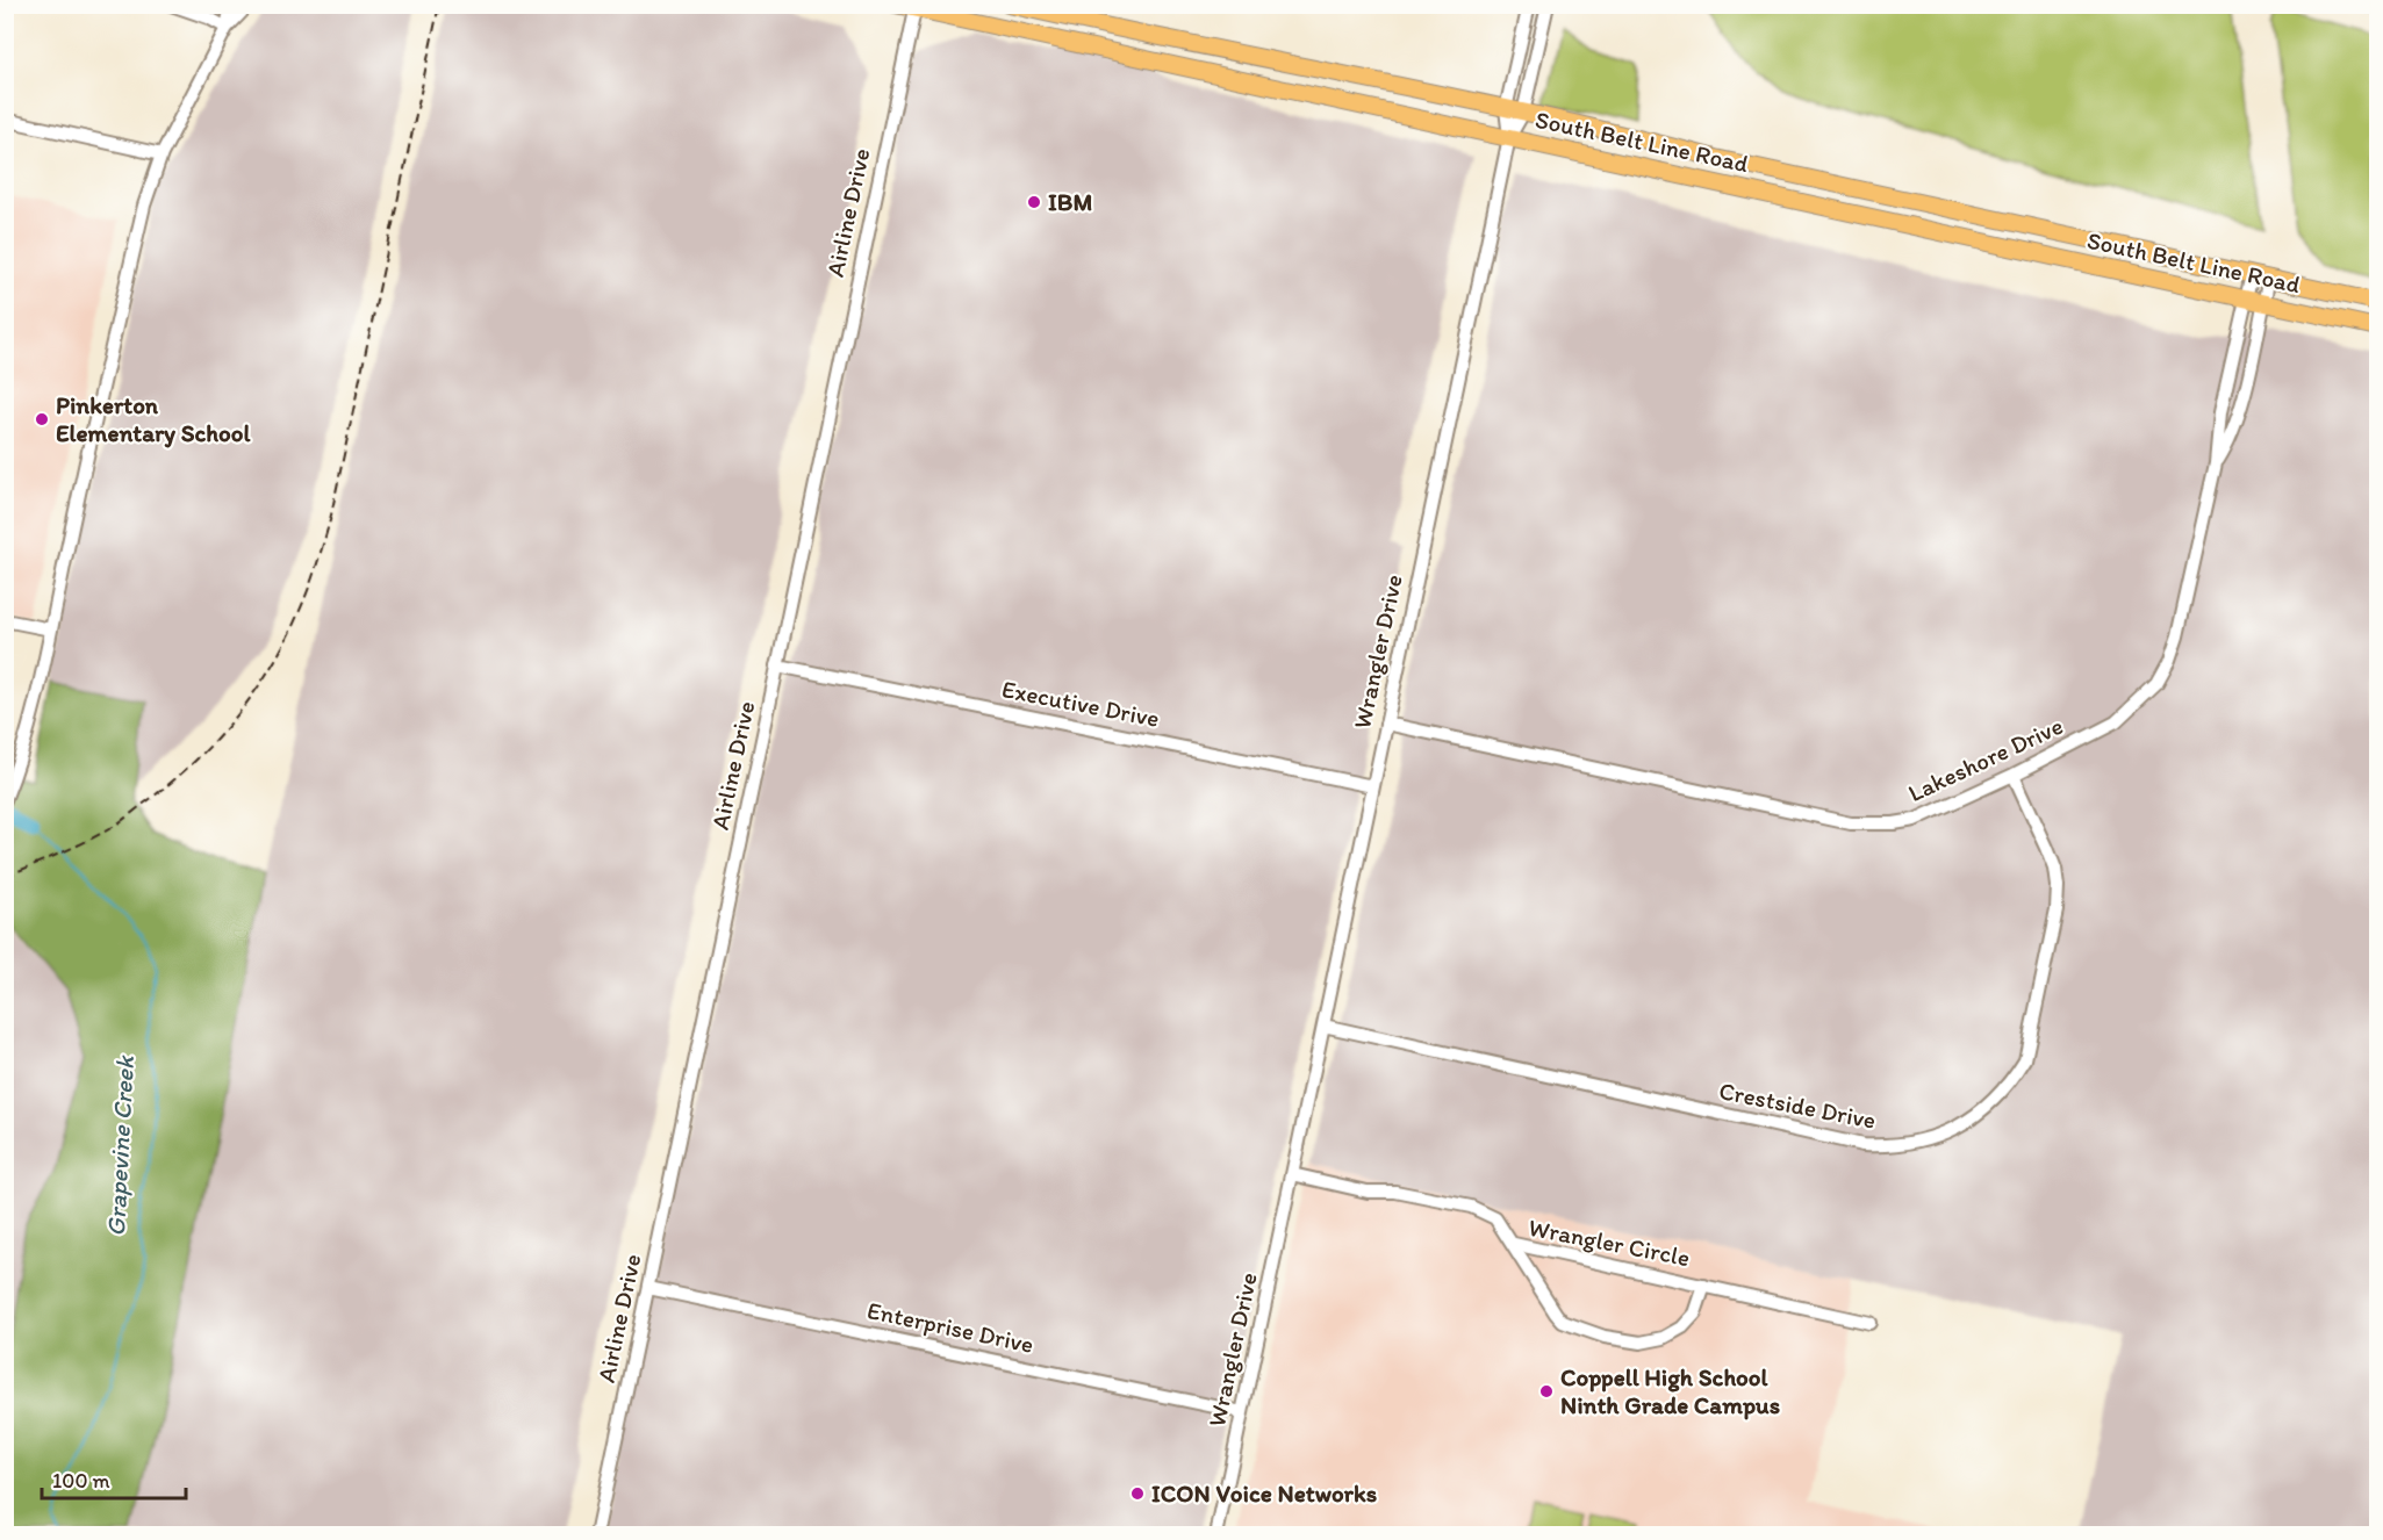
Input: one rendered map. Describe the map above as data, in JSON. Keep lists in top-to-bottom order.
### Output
{
  "streets": {
    "main road": ["South Belt Line Road"],
    "street": [
      "Airline Drive",
      "Wrangler Drive",
      "Executive Drive",
      "Lakeshore Drive",
      "Crestside Drive",
      "Wrangler Circle",
      "Enterprise Drive"
    ]
  },
  "crossings": [
    ["South Belt Line Road", "Airline Drive"],
    ["South Belt Line Road", "Wrangler Drive"],
    ["South Belt Line Road", "Lakeshore Drive"],
    ["Airline Drive", "Executive Drive"],
    ["Airline Drive", "Enterprise Drive"],
    ["Wrangler Drive", "Executive Drive"],
    ["Wrangler Drive", "Lakeshore Drive"],
    ["Wrangler Drive", "Crestside Drive"],
    ["Wrangler Drive", "Enterprise Drive"],
    ["Lakeshore Drive", "Crestside Drive"]
  ],
  "water": ["Grapevine Creek"],
  "places": [
    "IBM",
    "Pinkerton Elementary School",
    "Coppell High School Ninth Grade Campus",
    "ICON Voice Networks"
  ],
  "scale_bar": "100 m"
}
